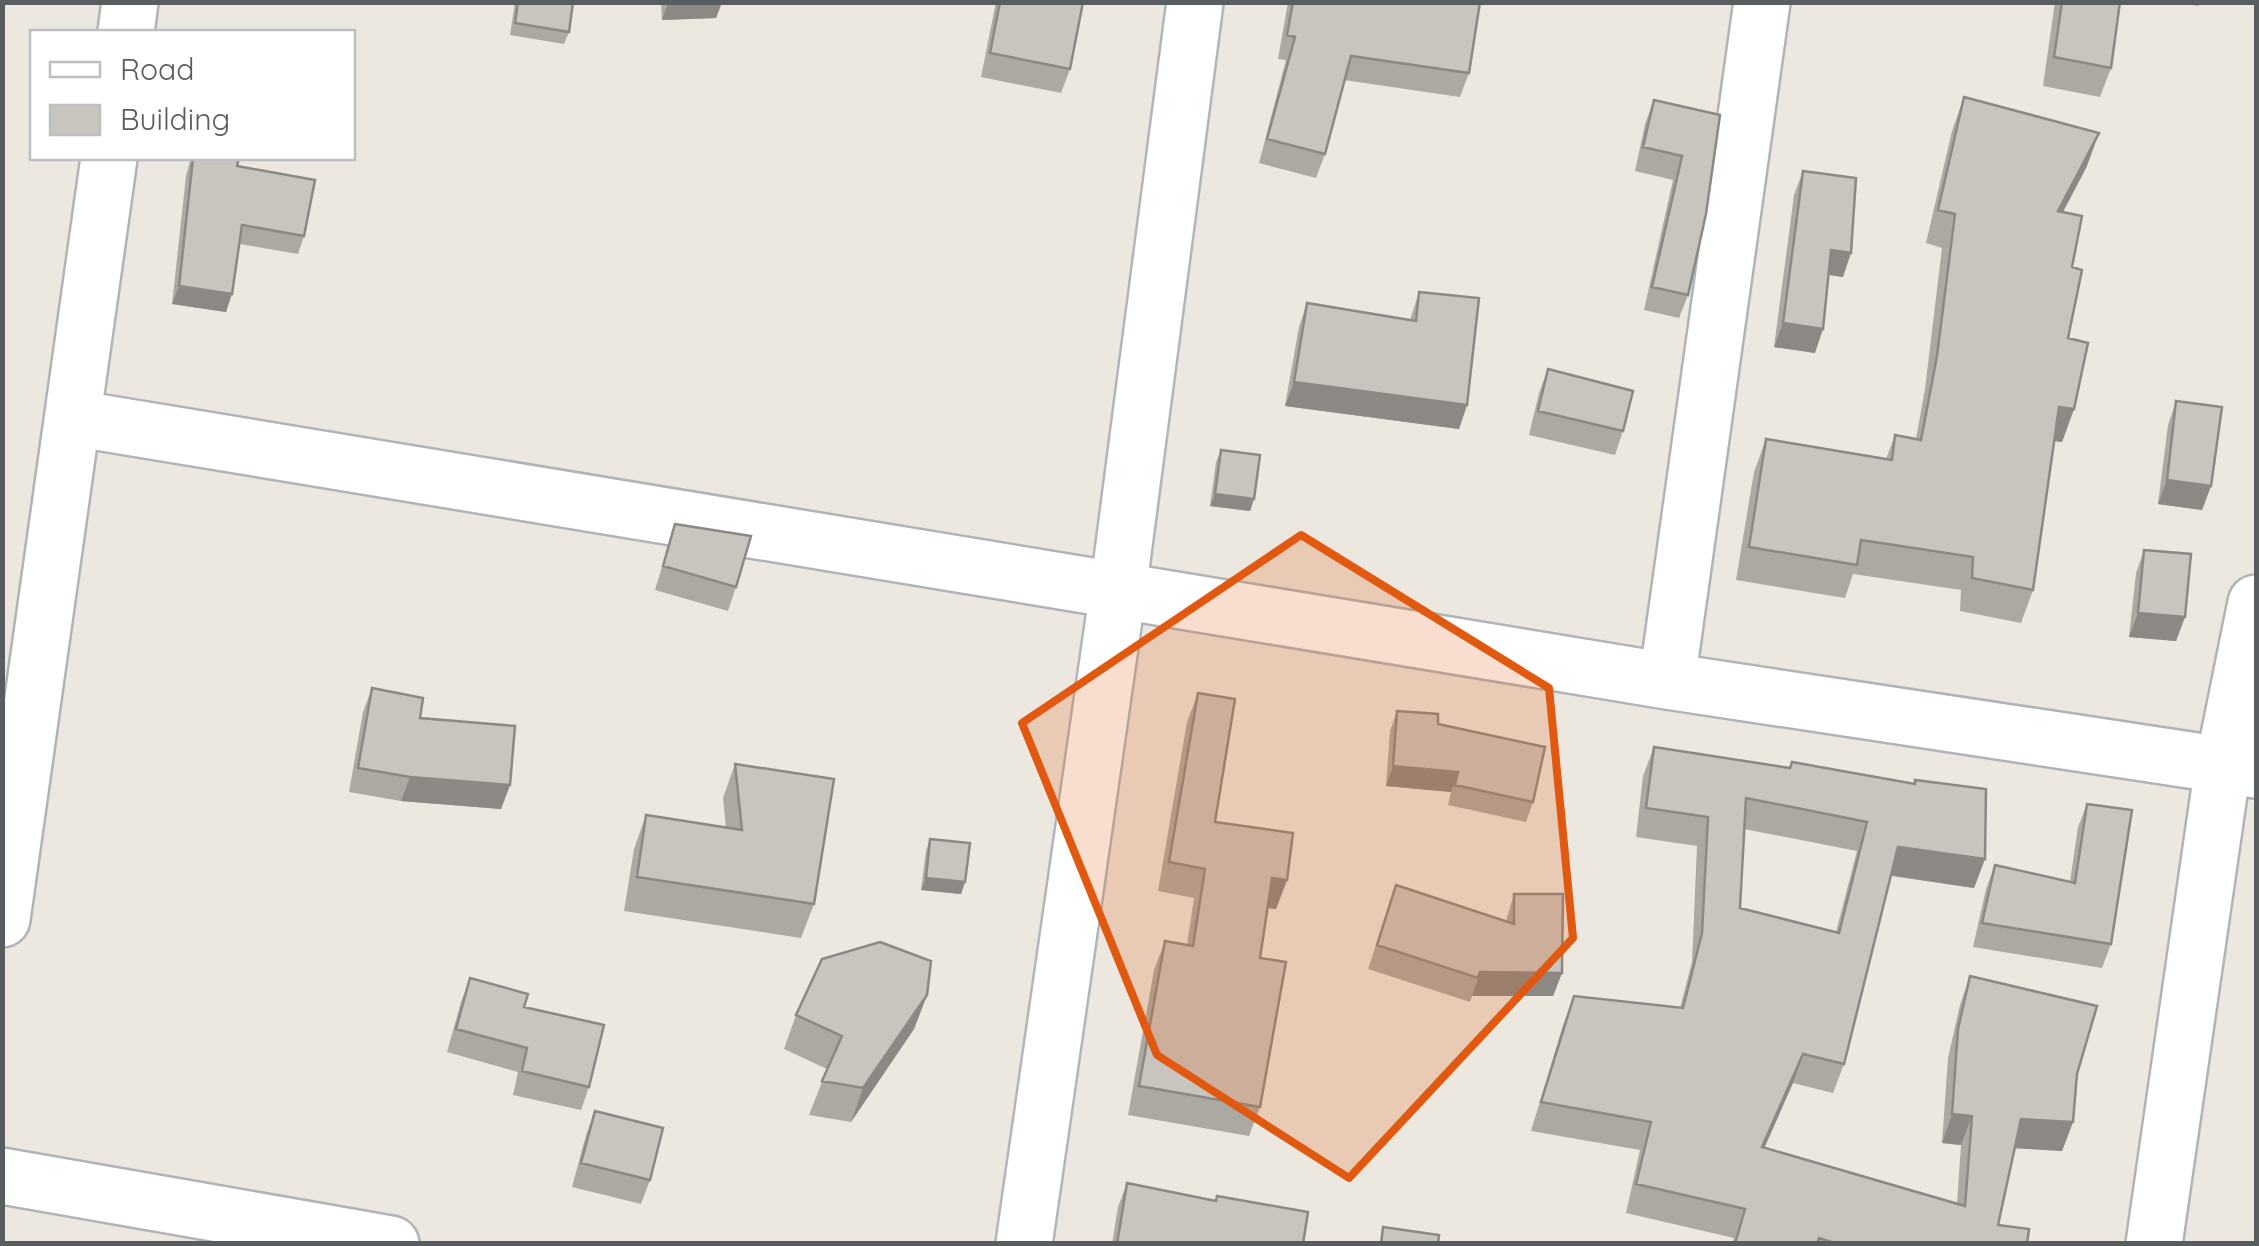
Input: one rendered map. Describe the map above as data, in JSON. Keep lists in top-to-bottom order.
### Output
{
  "legend": ["Road", "Building"]
}
